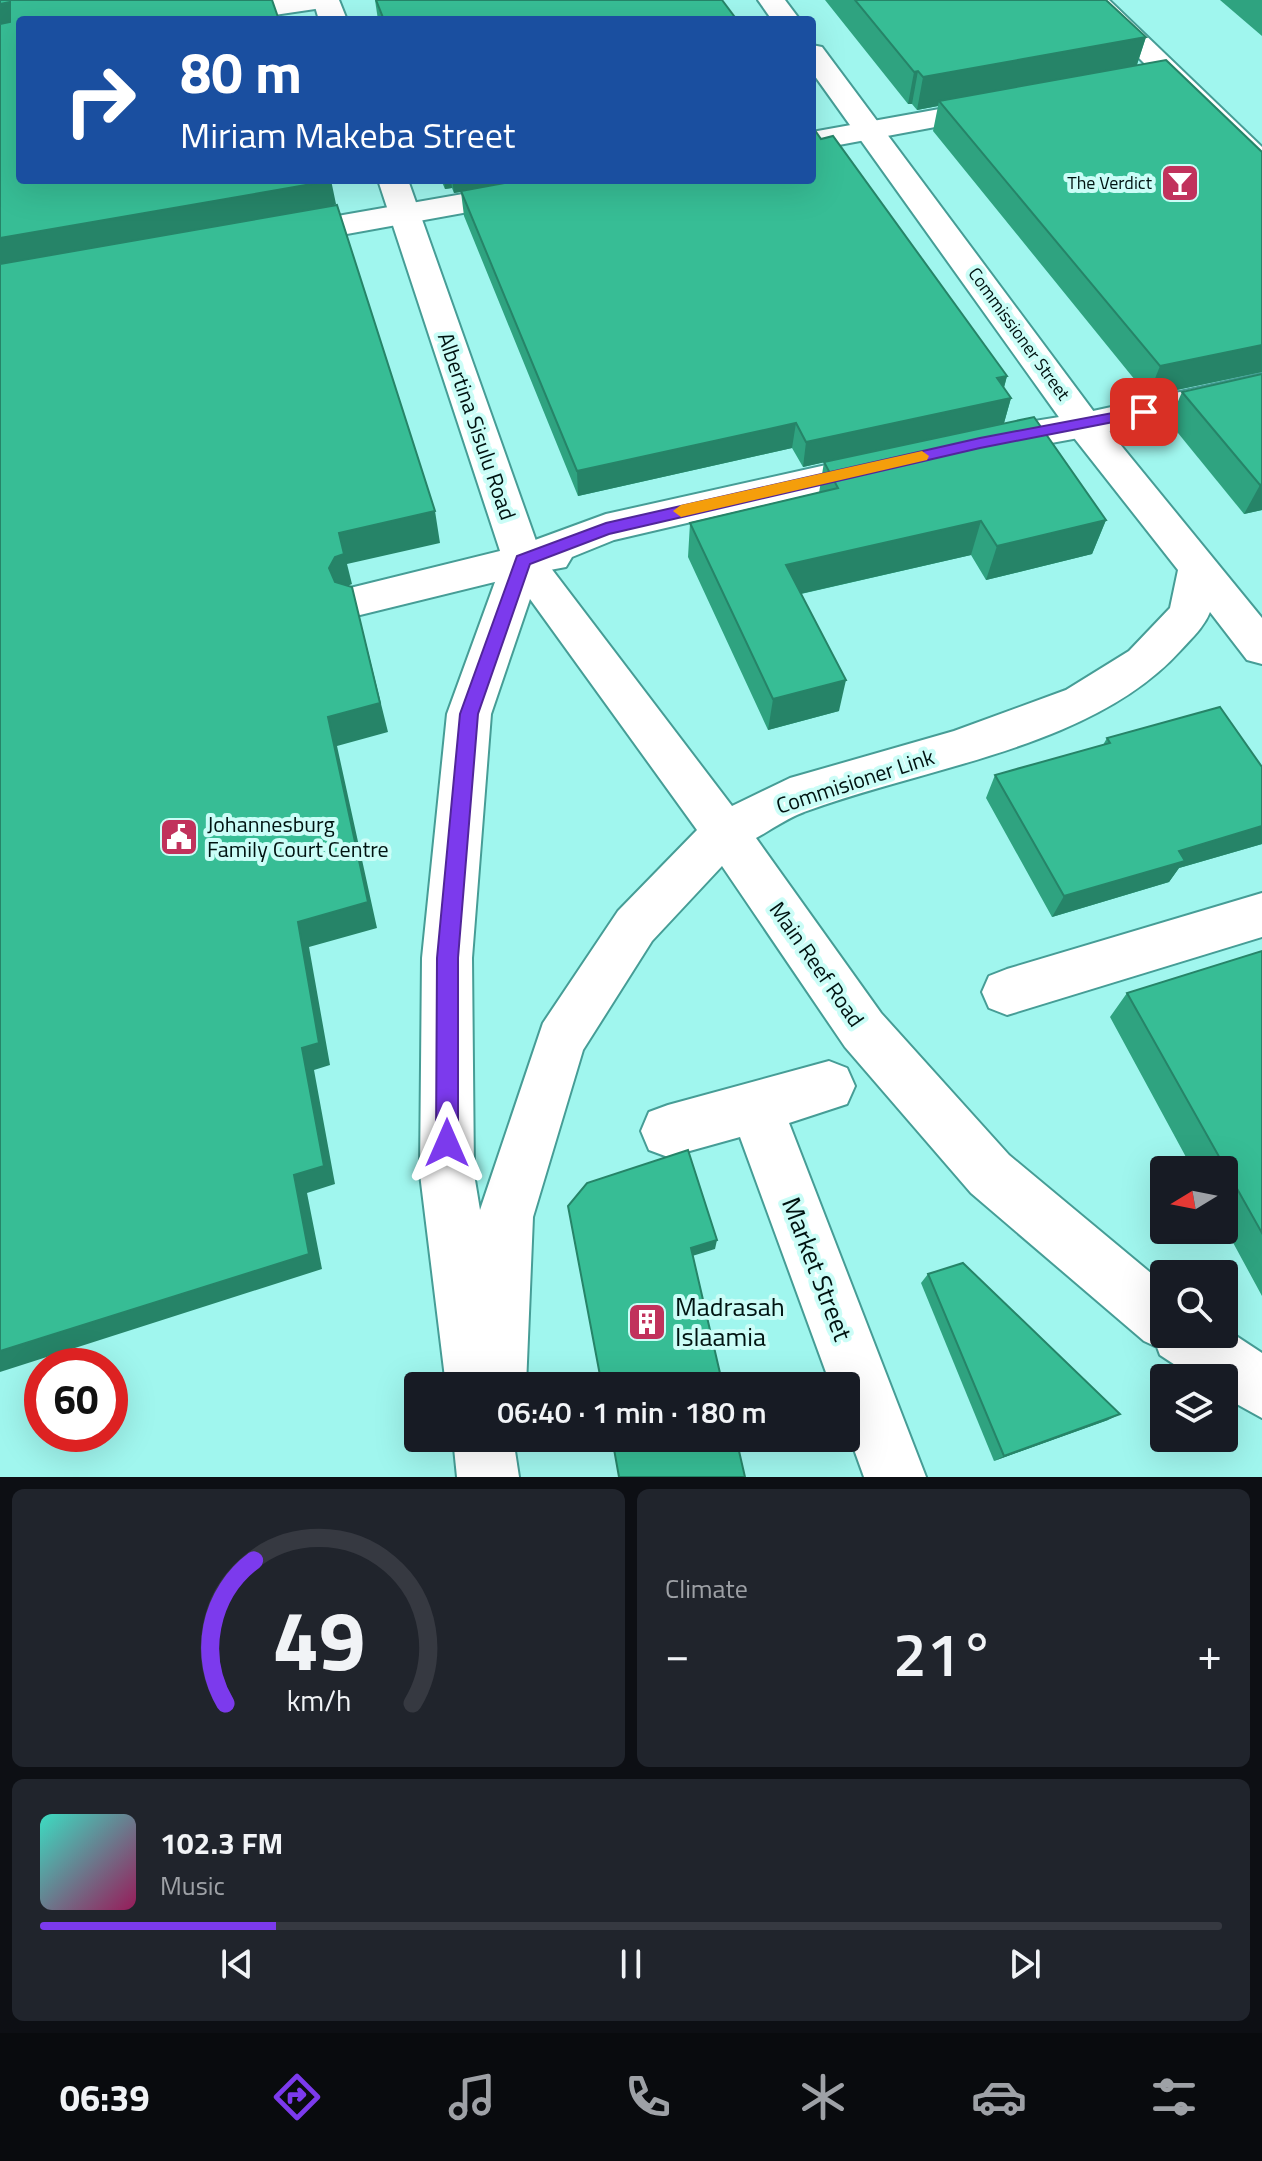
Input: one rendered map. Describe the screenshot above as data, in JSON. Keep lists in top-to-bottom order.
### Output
{
  "streets": {
    "main road": [
      "Commissioner Street",
      "Albertina Sisulu Road",
      "Commisioner Link",
      "Main Reef Road",
      "Market Street"
    ]
  },
  "crossings": [
    ["Commissioner Street", "Commisioner Link"],
    ["Albertina Sisulu Road", "Main Reef Road"],
    ["Commisioner Link", "Main Reef Road"]
  ],
  "places": {
    "bar": ["The Verdict"],
    "public building": ["Johannesburg Family Court Centre"],
    "building": ["Madrasah Islaamia"]
  },
  "north": "left",
  "page": {
    "turn": ["80 m", "Miriam Makeba Street"],
    "limit": "60",
    "trip": "06:40 · 1 min · 180 m",
    "tile": "Climate",
    "heat": ["−", "21°", "+"],
    "song": ["102.3 FM", "Music"],
    "tabs": "06:39",
    "gauge": ["49", "km/h"]
  }
}
